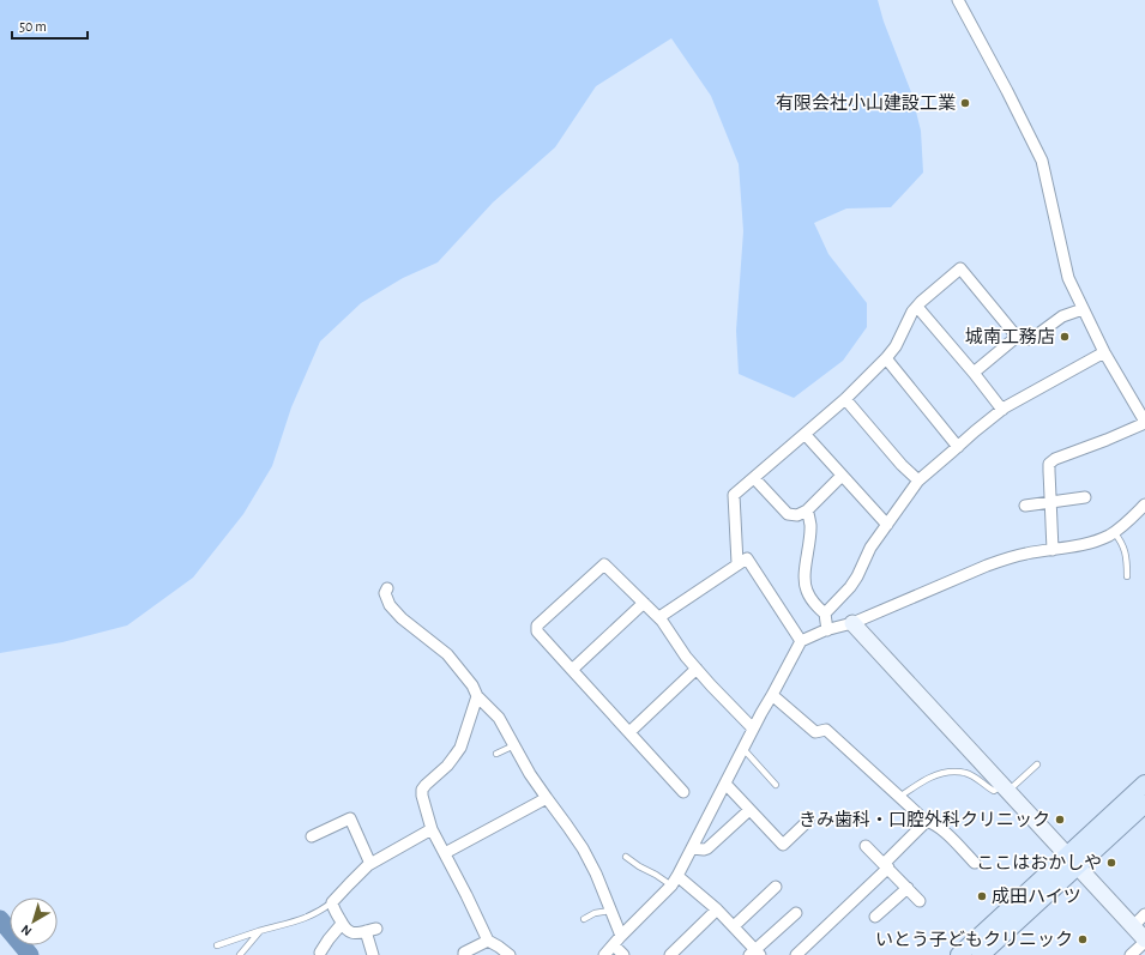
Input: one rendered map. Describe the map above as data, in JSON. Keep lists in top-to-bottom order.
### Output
{
  "places": [
    "有限会社小山建設工業",
    "城南工務店",
    "きみ歯科・口腔外科クリニック",
    "ここはおかしや",
    "成田ハイツ",
    "いとう子どもクリニック"
  ],
  "scale_bar": "50 m",
  "north": "bottom left"
}
